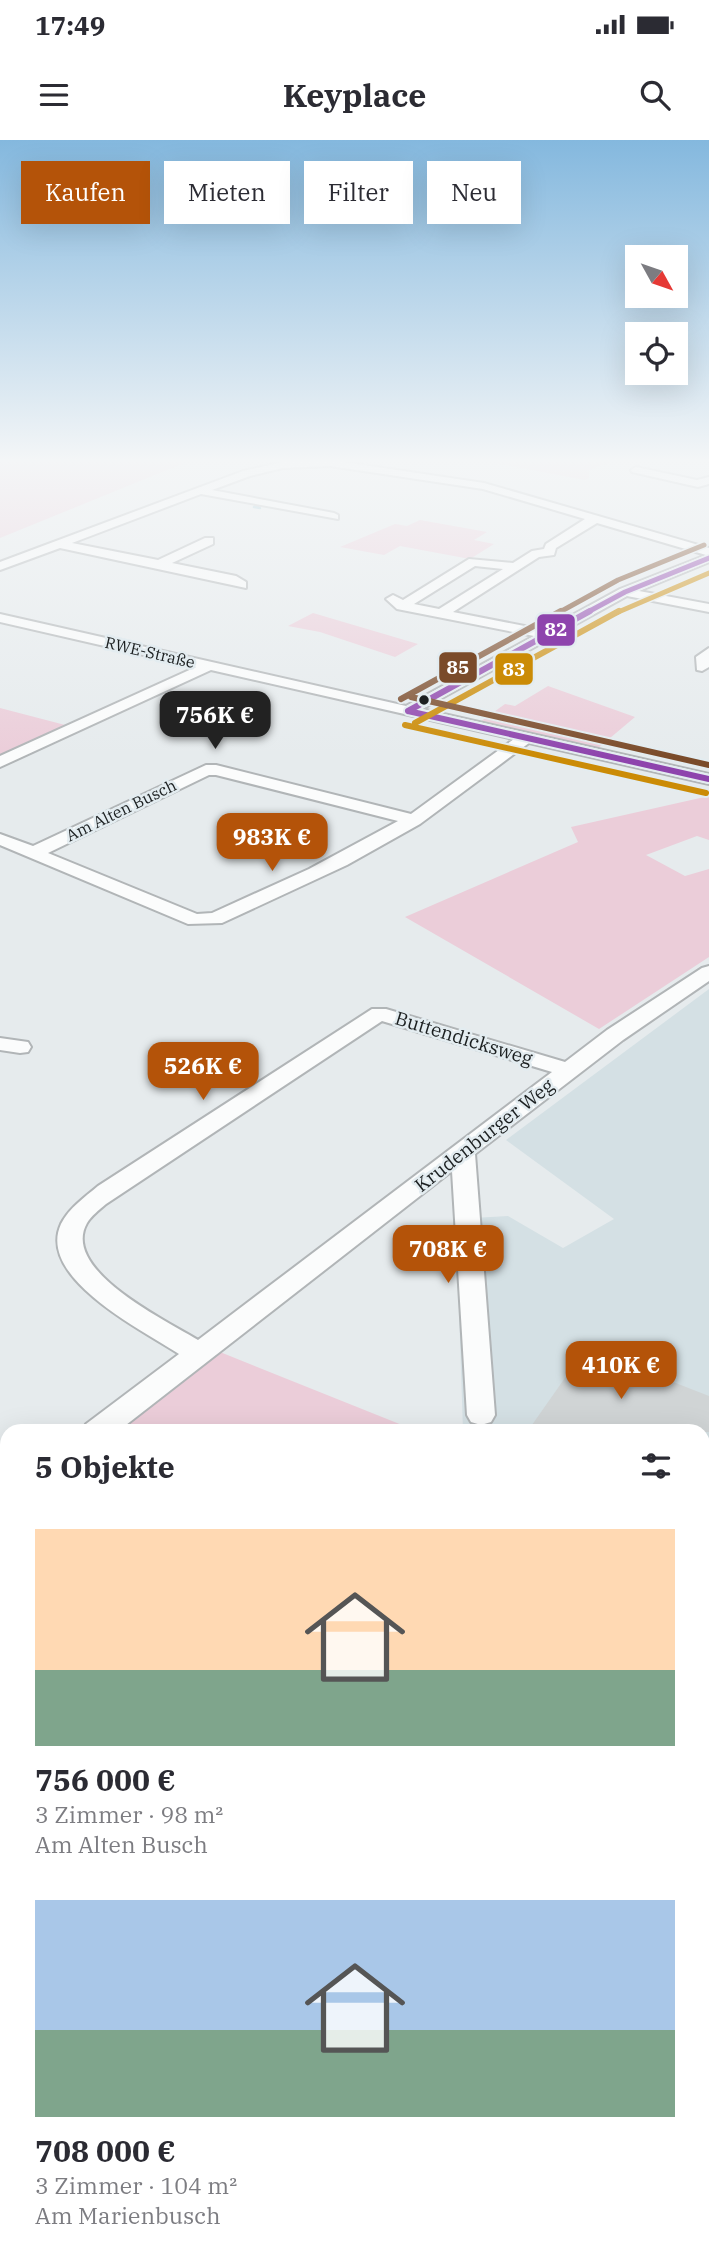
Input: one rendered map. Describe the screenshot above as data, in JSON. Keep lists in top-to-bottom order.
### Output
{
  "streets": {
    "street": [
      "RWE-Straße",
      "Am Alten Busch",
      "Buttendicksweg",
      "Krudenburger Weg"
    ]
  },
  "crossings": [
    ["Buttendicksweg", "Krudenburger Weg"]
  ],
  "lines": ["transit line 82", "transit line 85", "transit line 83"],
  "north": "bottom right",
  "page": {
    "status": "17:49",
    "header": "Keyplace",
    "chip": [
      "Kaufen",
      "Mieten",
      "Filter",
      "Neu"
    ],
    "price": [
      "756K €",
      "983K €",
      "526K €",
      "708K €",
      "410K €"
    ],
    "heading": "5 Objekte",
    "list": [
      {
        "name": "756 000 €",
        "note": "3 Zimmer · 98 m² · Am Alten Busch"
      },
      {
        "name": "708 000 €",
        "note": "3 Zimmer · 104 m² · Am Marienbusch"
      }
    ]
  }
}
